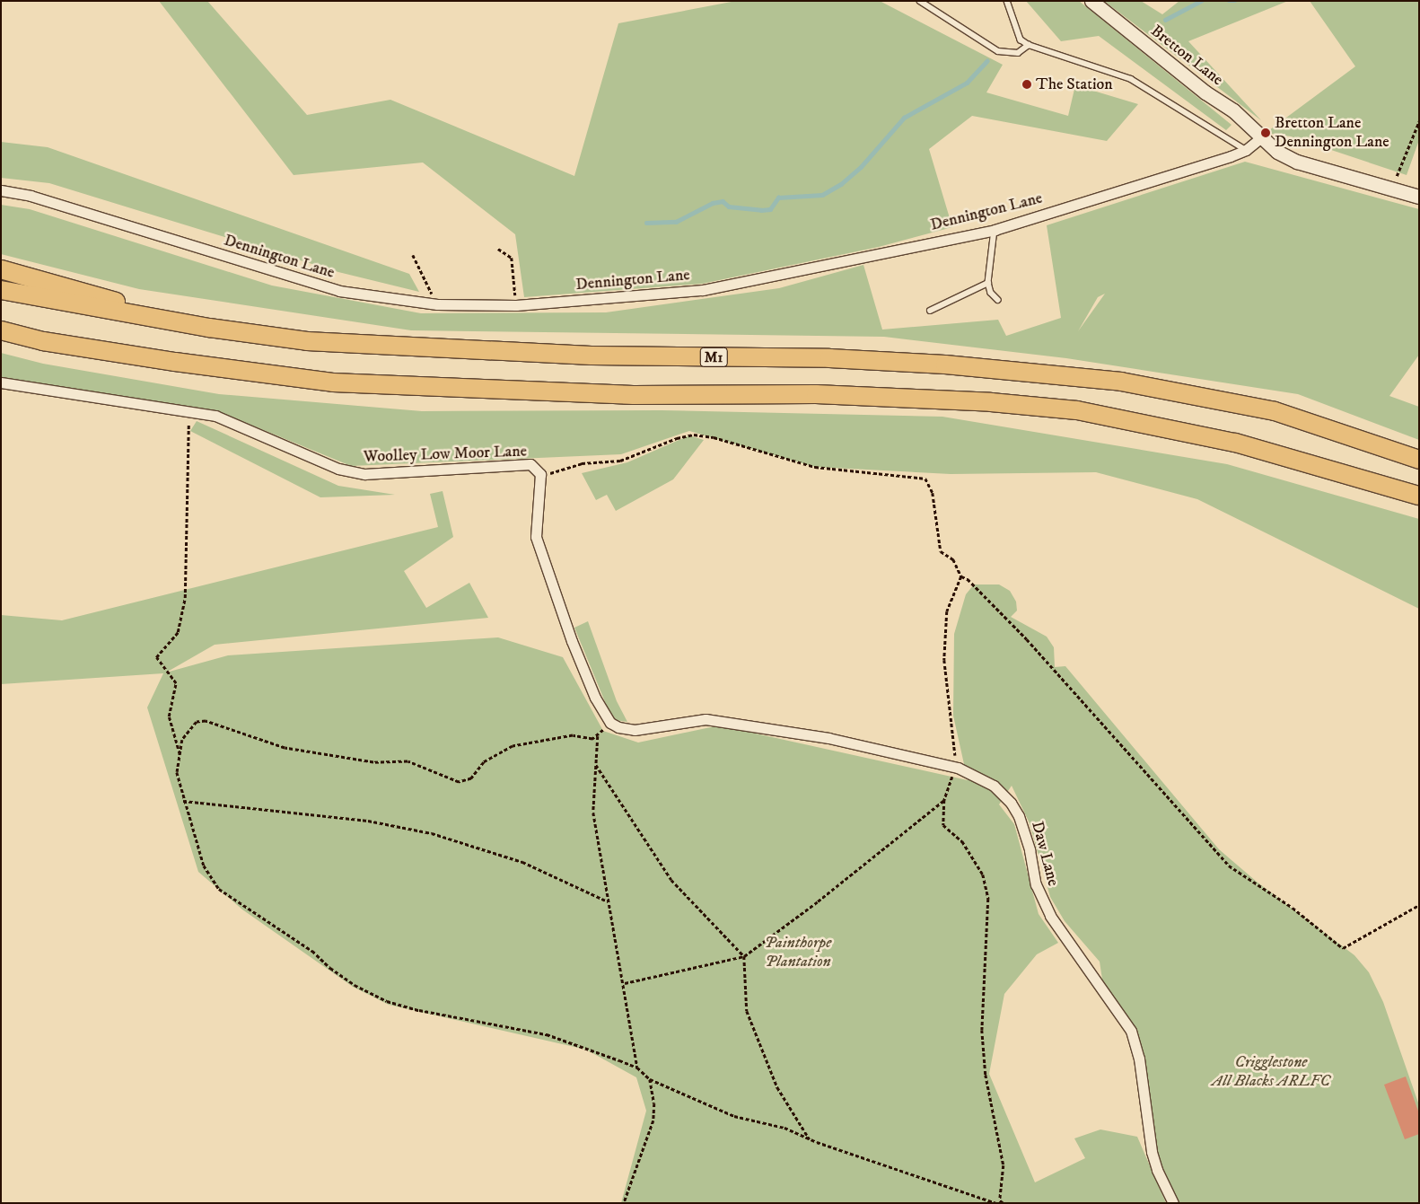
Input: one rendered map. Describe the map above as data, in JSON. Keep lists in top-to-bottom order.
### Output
{
  "streets": {
    "highway": ["M1"],
    "street": [
      "Bretton Lane",
      "Dennington Lane",
      "Woolley Low Moor Lane",
      "Daw Lane"
    ]
  },
  "crossings": [
    ["Bretton Lane", "Dennington Lane"],
    ["Woolley Low Moor Lane", "Daw Lane"]
  ],
  "parks": ["Painthorpe Plantation", "Crigglestone All Blacks ARLFC"],
  "places": ["The Station", "Bretton Lane Dennington Lane"]
}
